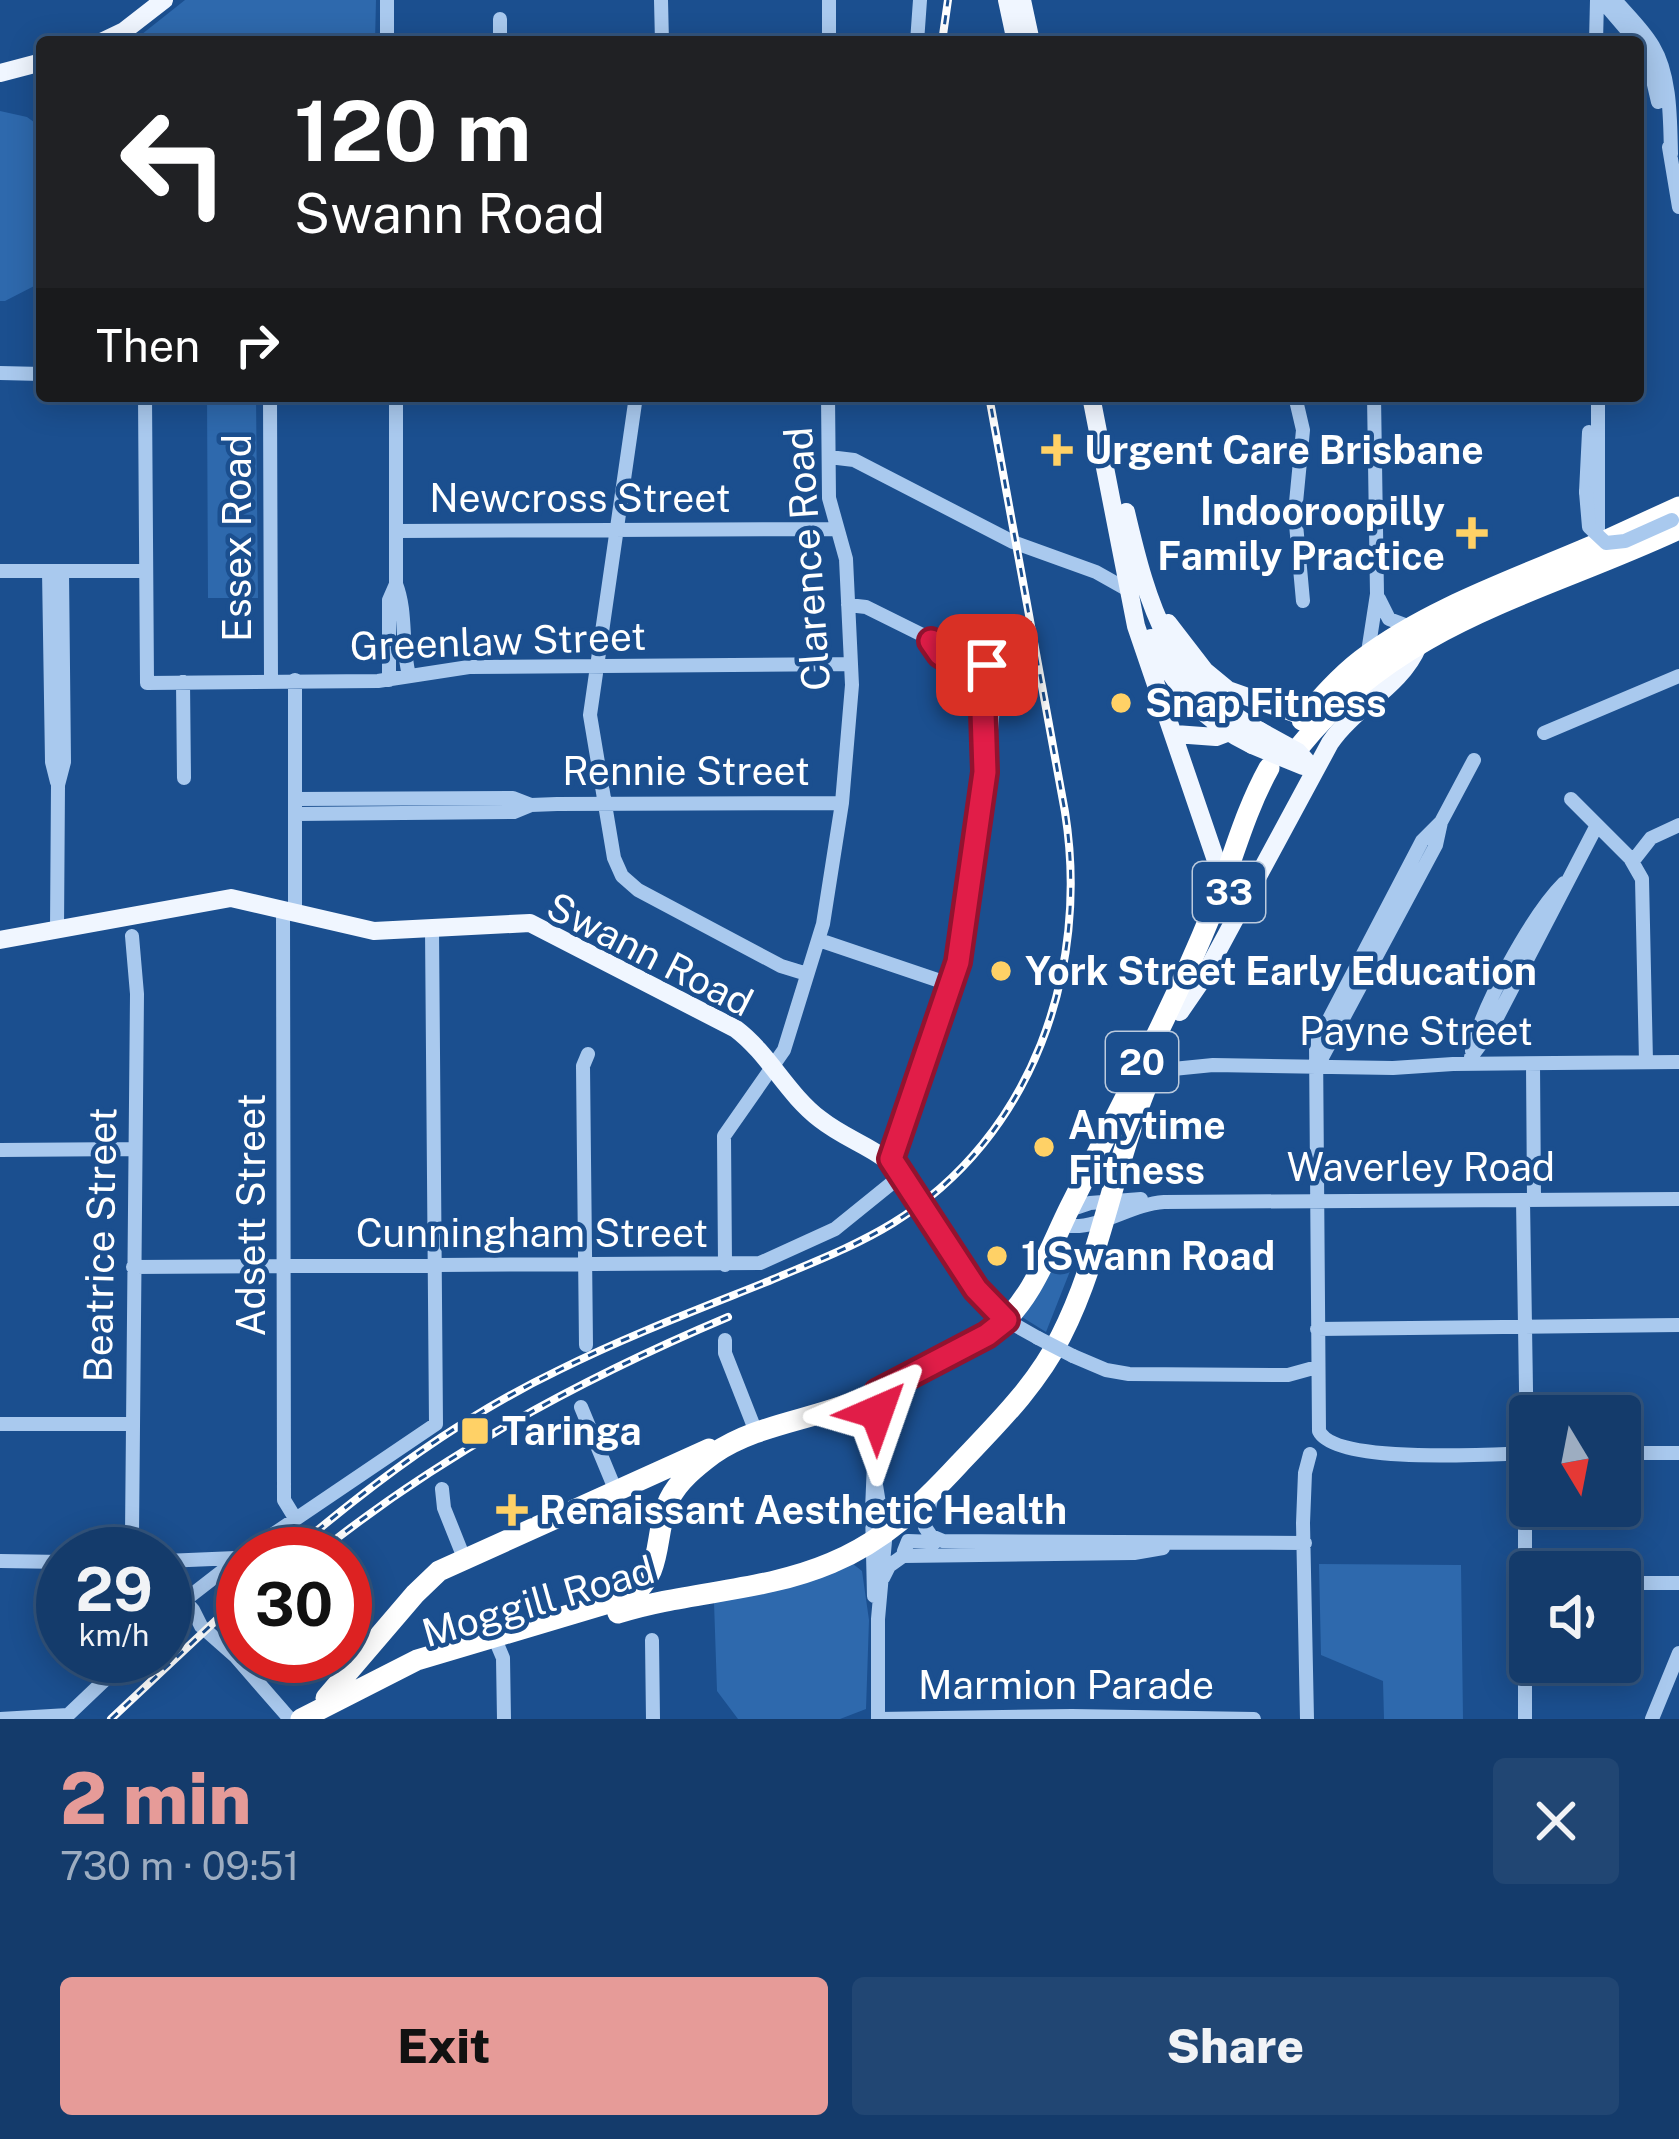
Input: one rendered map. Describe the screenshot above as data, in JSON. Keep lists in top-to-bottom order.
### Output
{
  "streets": {
    "highway": ["33", "20", "Moggill Road"],
    "main road": ["Swann Road"],
    "street": [
      "Newcross Street",
      "Essex Road",
      "Clarence Road",
      "Greenlaw Street",
      "Rennie Street",
      "Payne Street",
      "Waverley Road",
      "Adsett Street",
      "Cunningham Street",
      "Beatrice Street",
      "Marmion Parade"
    ]
  },
  "crossings": [
    ["Newcross Street", "Clarence Road"],
    ["Essex Road", "Greenlaw Street"],
    ["Clarence Road", "Greenlaw Street"],
    ["Clarence Road", "Rennie Street"],
    ["Clarence Road", "Swann Road"],
    ["Clarence Road", "Cunningham Street"],
    ["Greenlaw Street", "Adsett Street"],
    ["Rennie Street", "Adsett Street"],
    ["Swann Road", "Adsett Street"],
    ["Swann Road", "Cunningham Street"],
    ["Swann Road", "Moggill Road"],
    ["Payne Street", "Moggill Road"],
    ["20", "Moggill Road"],
    ["Waverley Road", "Moggill Road"],
    ["Adsett Street", "Cunningham Street"],
    ["Cunningham Street", "Beatrice Street"]
  ],
  "places": {
    "health": ["Urgent Care Brisbane", "Indooroopilly Family Practice", "Renaissant Aesthetic Health"],
    "other": [
      "Snap Fitness",
      "York Street Early Education",
      "Anytime Fitness",
      "1 Swann Road"
    ],
    "transit": ["Taringa"]
  },
  "north": "bottom",
  "page": {
    "turn": ["120 m", "Swann Road"],
    "then": "Then",
    "speed": "29 km/h",
    "limit": "30",
    "heading": ["2 min", "730 m · 09:51"],
    "buttons": ["Exit", "Share"]
  }
}
